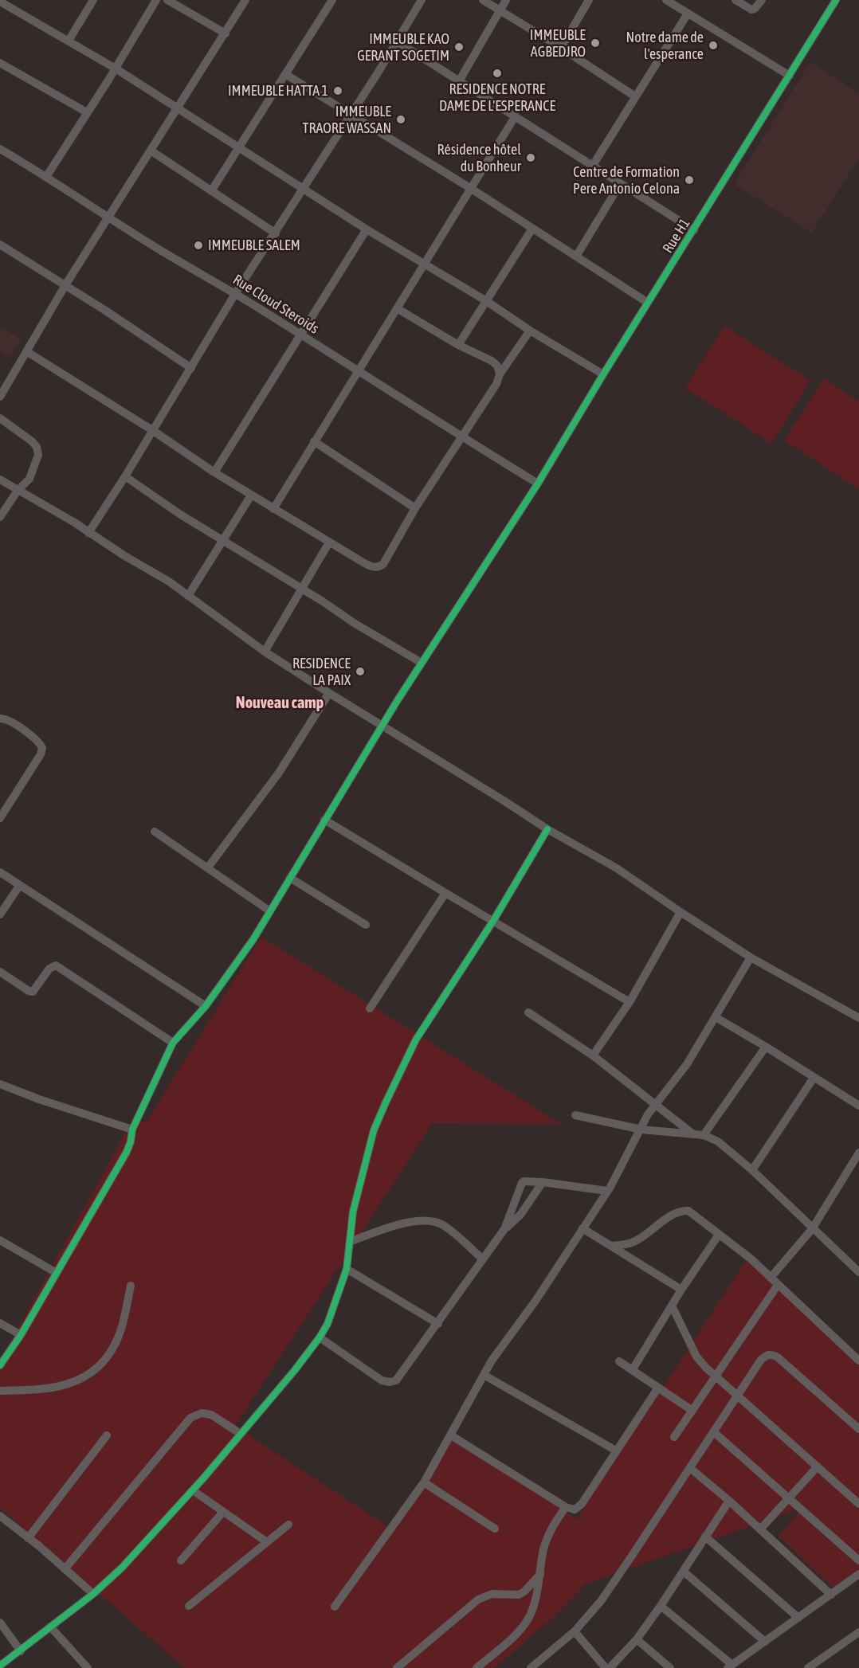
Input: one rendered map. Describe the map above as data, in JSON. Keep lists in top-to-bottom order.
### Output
{
  "streets": {
    "street": ["Rue H1", "Rue Cloud Steroids"]
  },
  "crossings": [
    ["Rue H1", "Rue Cloud Steroids"]
  ],
  "districts": ["Nouveau camp"],
  "places": [
    "IMMEUBLE AGBEDJRO",
    "Notre dame de l'esperance",
    "IMMEUBLE KAO GERANT SOGETIM",
    "RESIDENCE NOTRE DAME DE L'ESPERANCE",
    "IMMEUBLE HATTA 1",
    "IMMEUBLE TRAORE WASSAN",
    "Résidence hôtel du Bonheur",
    "Centre de Formation Pere Antonio Celona",
    "IMMEUBLE SALEM",
    "RESIDENCE LA PAIX"
  ]
}
